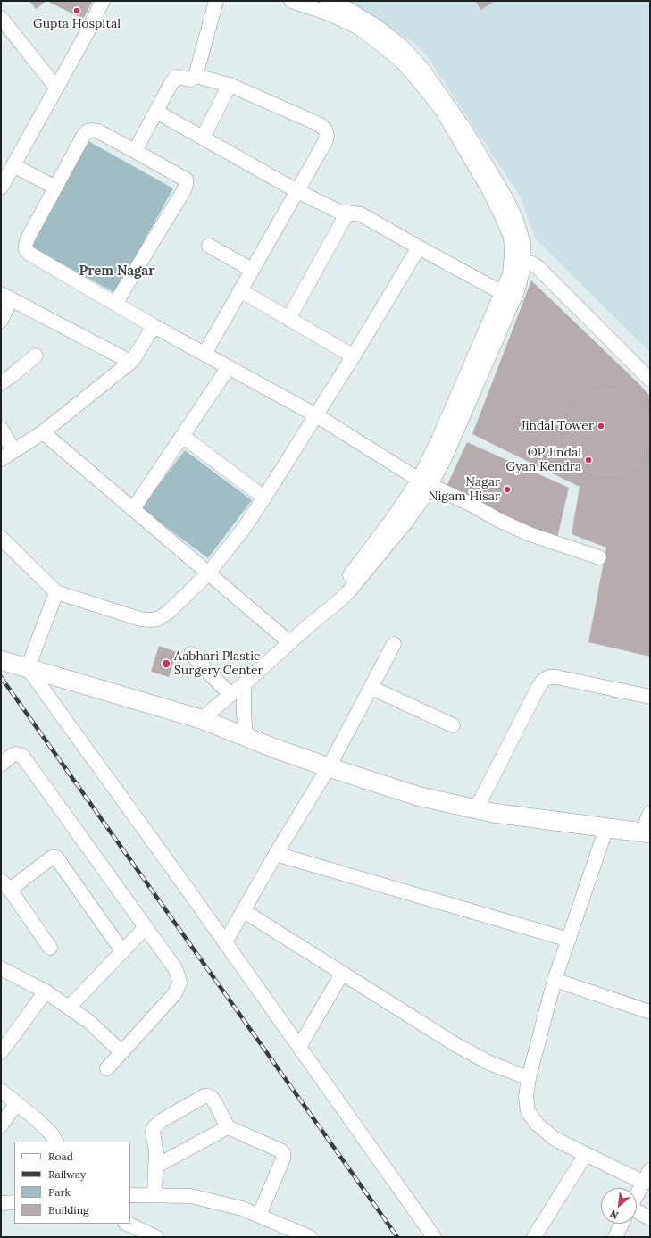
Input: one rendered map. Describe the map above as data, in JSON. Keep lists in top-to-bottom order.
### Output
{
  "districts": ["Prem Nagar"],
  "places": [
    "Gupta Hospital",
    "Jindal Tower",
    "OP Jindal Gyan Kendra",
    "Nagar Nigam Hisar",
    "Aabhari Plastic Surgery Center"
  ],
  "legend": [
    "Road",
    "Railway",
    "Park",
    "Building"
  ],
  "north": "bottom left"
}
